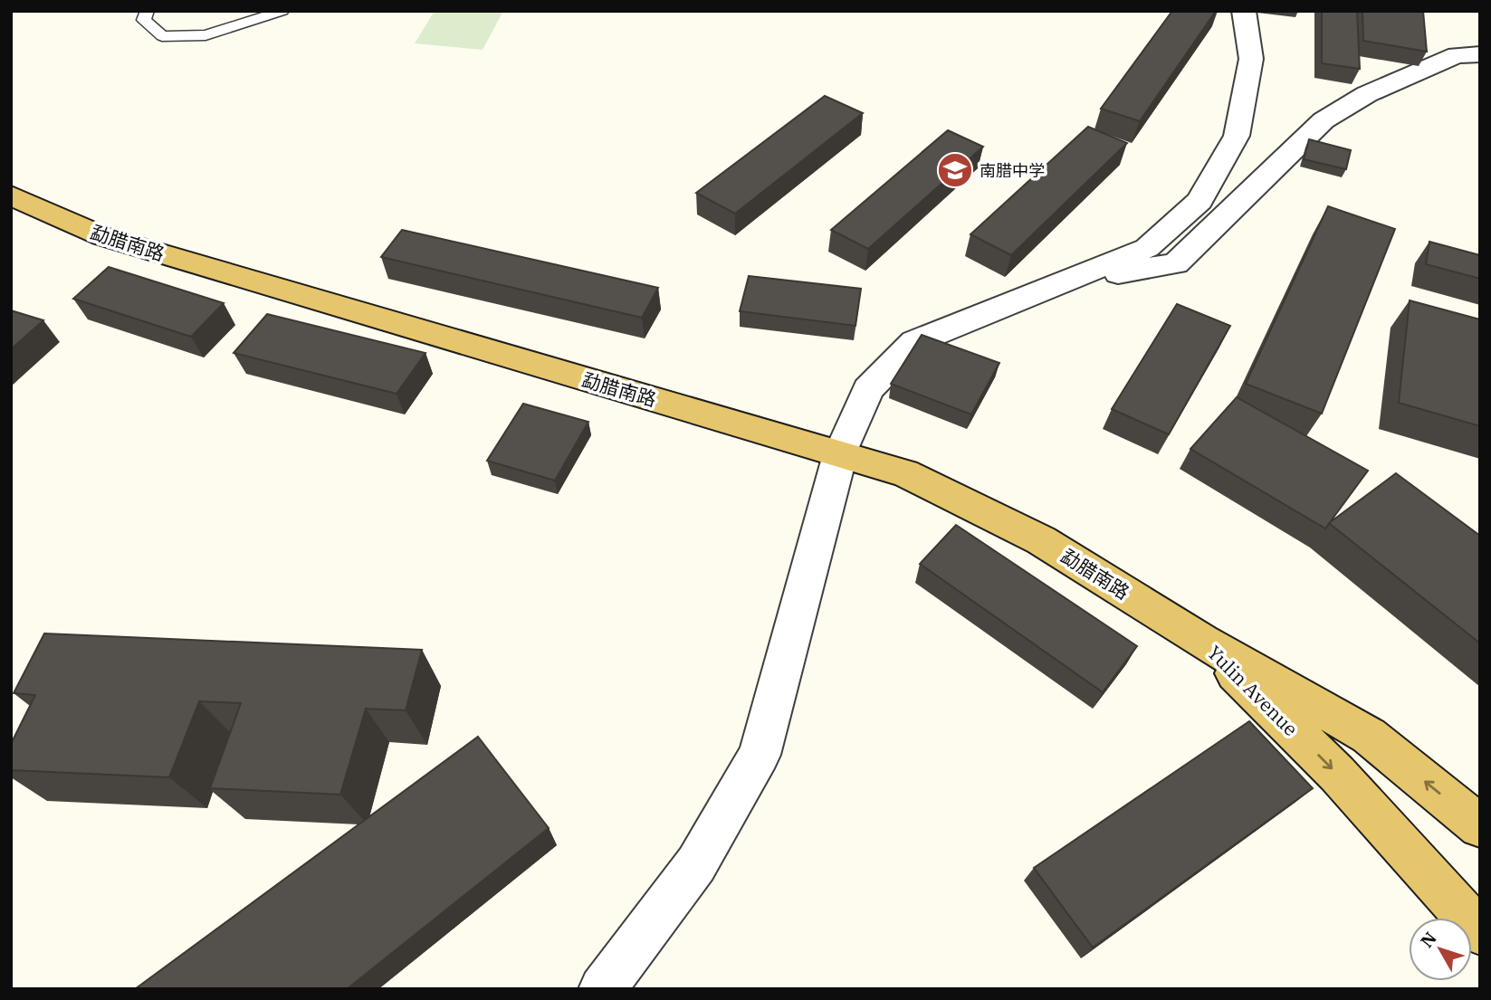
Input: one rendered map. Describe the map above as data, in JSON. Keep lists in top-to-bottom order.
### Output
{
  "streets": {
    "highway": ["勐腊南路", "Yulin Avenue"]
  },
  "crossings": [
    ["勐腊南路", "Yulin Avenue"]
  ],
  "places": {
    "school or university": ["南腊中学"]
  },
  "north": "top left"
}
